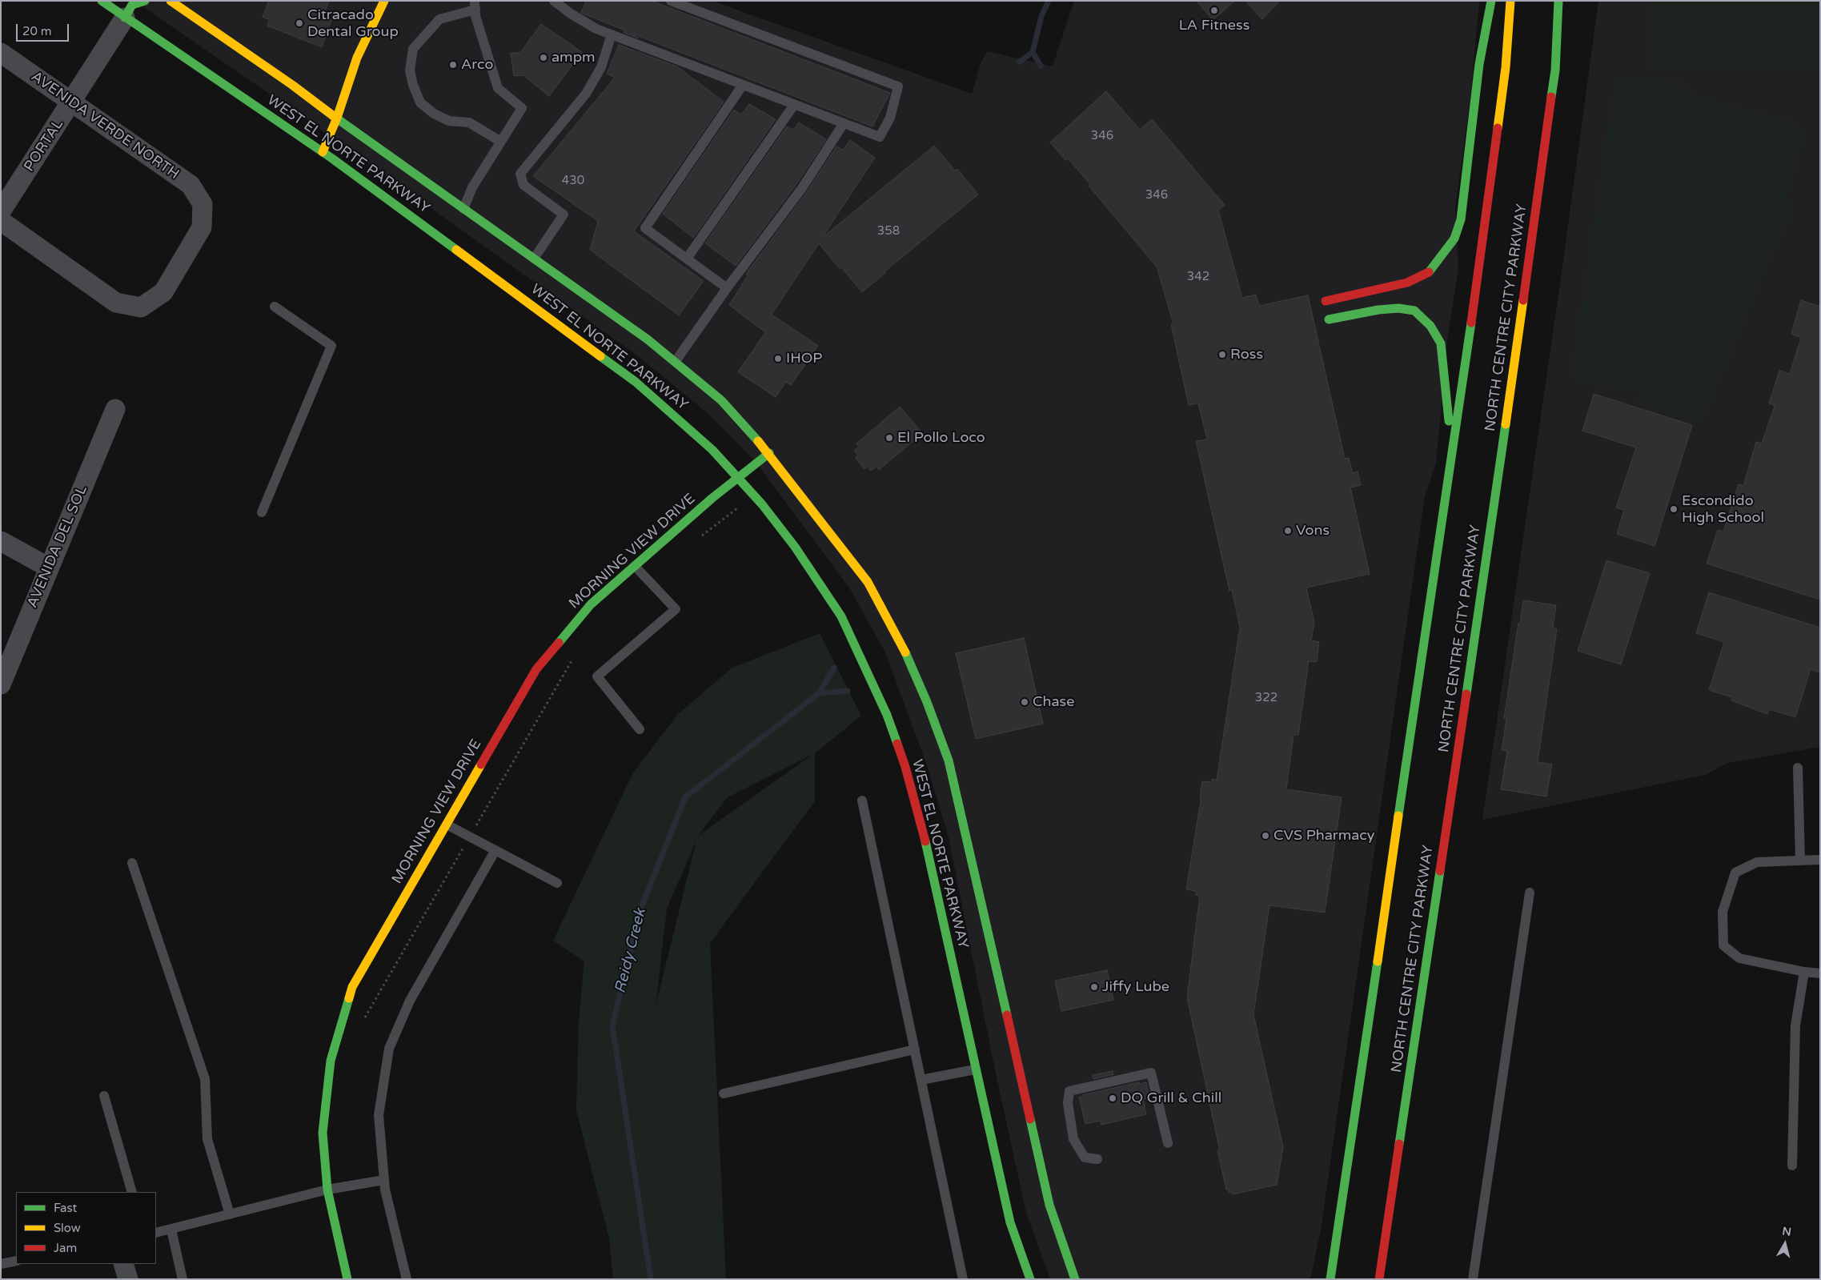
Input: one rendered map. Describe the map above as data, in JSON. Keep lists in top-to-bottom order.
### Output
{
  "streets": {
    "main road": ["WEST EL NORTE PARKWAY", "NORTH CENTRE CITY PARKWAY", "MORNING VIEW DRIVE"],
    "street": ["AVENIDA VERDE NORTH", "PORTAL", "AVENIDA DEL SOL"]
  },
  "crossings": [
    ["AVENIDA VERDE NORTH", "PORTAL"],
    ["PORTAL", "WEST EL NORTE PARKWAY"],
    ["WEST EL NORTE PARKWAY", "MORNING VIEW DRIVE"]
  ],
  "water": ["Reidy Creek"],
  "places": [
    "LA Fitness",
    "Citracado Dental Group",
    "ampm",
    "Arco",
    "Ross",
    "IHOP",
    "El Pollo Loco",
    "Escondido High School",
    "Vons",
    "Chase",
    "CVS Pharmacy",
    "Jiffy Lube",
    "DQ Grill & Chill"
  ],
  "house_numbers": [
    "346",
    "430",
    "346",
    "358",
    "342",
    "322"
  ],
  "legend": ["Fast", "Slow", "Jam"],
  "scale_bar": "20 m",
  "north": "top"
}
